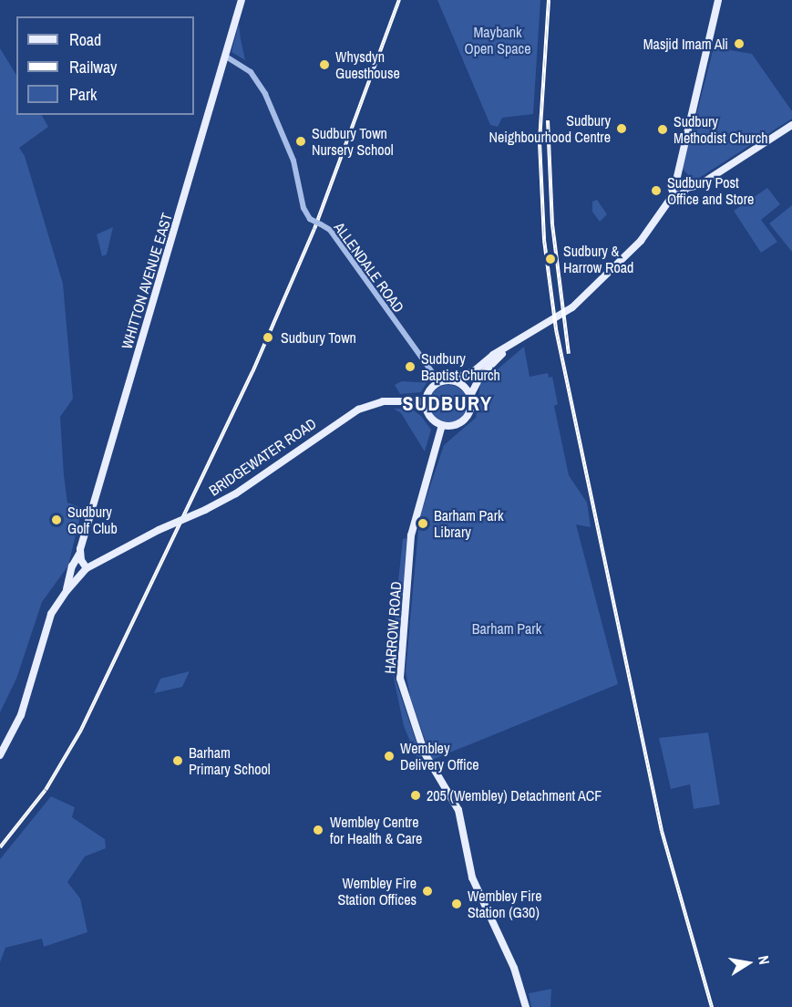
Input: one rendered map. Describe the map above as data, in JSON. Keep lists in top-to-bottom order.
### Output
{
  "streets": {
    "main road": ["WHITTON AVENUE EAST", "BRIDGEWATER ROAD", "HARROW ROAD"],
    "street": ["ALLENDALE ROAD"]
  },
  "crossings": [
    ["ALLENDALE ROAD", "WHITTON AVENUE EAST"],
    ["ALLENDALE ROAD", "BRIDGEWATER ROAD"],
    ["ALLENDALE ROAD", "HARROW ROAD"],
    ["WHITTON AVENUE EAST", "BRIDGEWATER ROAD"],
    ["BRIDGEWATER ROAD", "HARROW ROAD"]
  ],
  "districts": ["SUDBURY"],
  "parks": ["Maybank Open Space", "Barham Park"],
  "places": [
    "Masjid Imam Ali",
    "Whysdyn Guesthouse",
    "Sudbury Neighbourhood Centre",
    "Sudbury Methodist Church",
    "Sudbury Town Nursery School",
    "Sudbury Post Office and Store",
    "Sudbury & Harrow Road",
    "Sudbury Town",
    "Sudbury Baptist Church",
    "Sudbury Golf Club",
    "Barham Park Library",
    "Wembley Delivery Office",
    "Barham Primary School",
    "205 (Wembley) Detachment ACF",
    "Wembley Centre for Health & Care",
    "Wembley Fire Station Offices",
    "Wembley Fire Station (G30)"
  ],
  "legend": ["Road", "Railway", "Park"],
  "north": "right"
}
